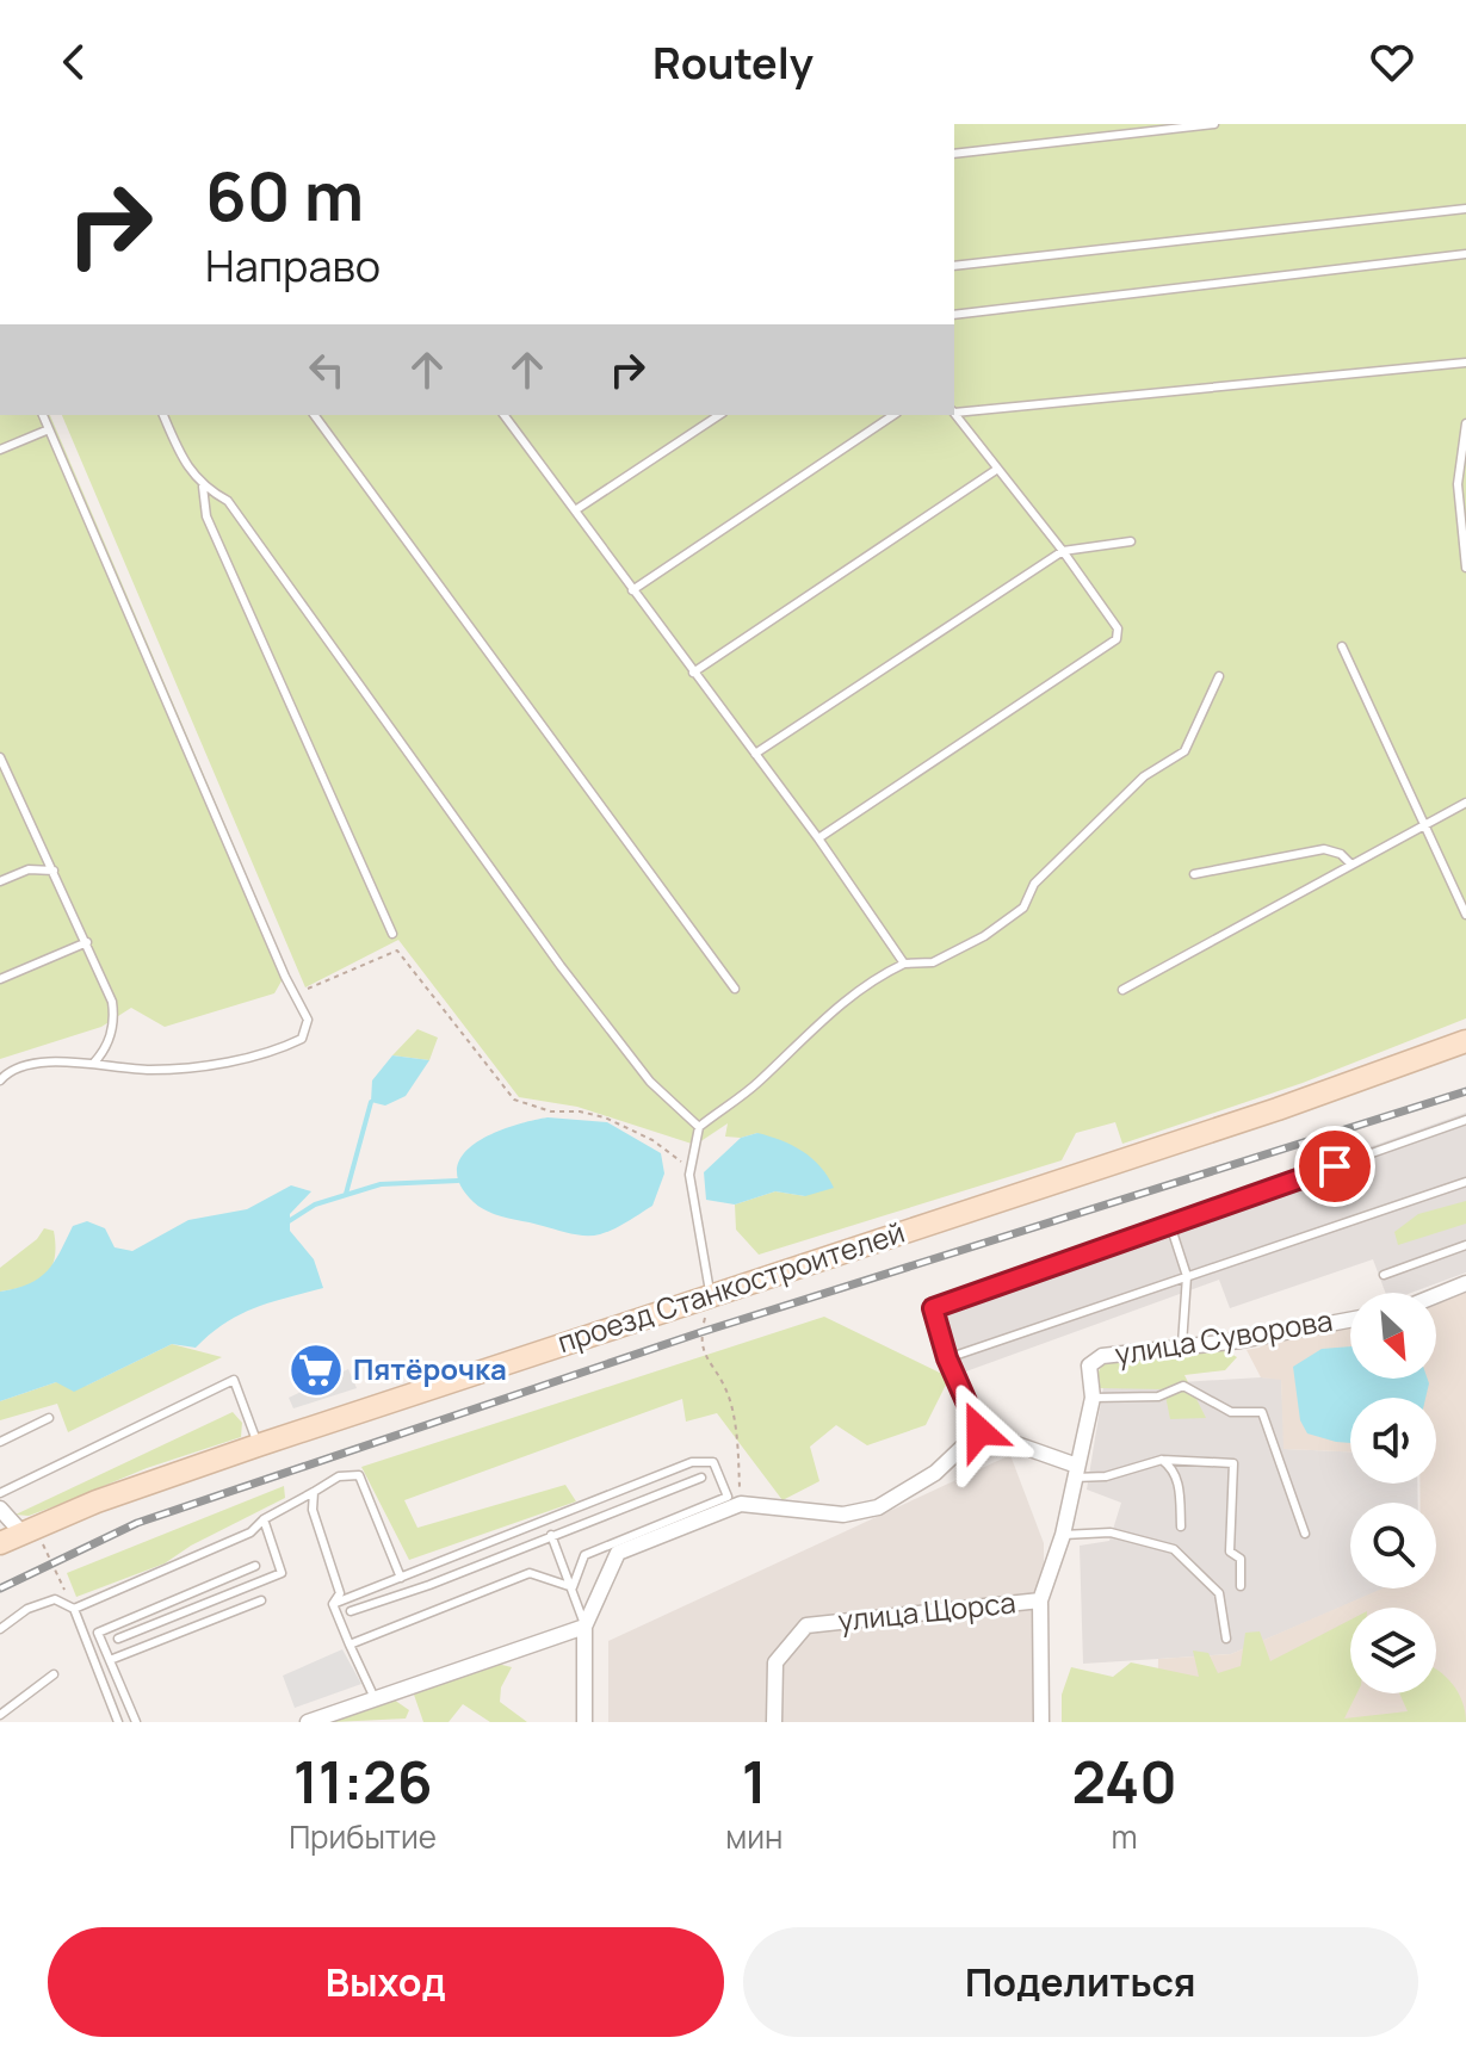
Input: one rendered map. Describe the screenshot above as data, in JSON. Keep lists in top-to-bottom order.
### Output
{
  "streets": {
    "main road": ["проезд Станкостроителей"],
    "street": ["улица Суворова", "улица Щорса"]
  },
  "crossings": [
    ["улица Суворова", "улица Щорса"]
  ],
  "places": {
    "supermarket": ["Пятёрочка"]
  },
  "north": "bottom right",
  "page": {
    "header": "Routely",
    "turn": ["60 m", "Направо"],
    "eta": [
      "11:26",
      "Прибытие",
      "1",
      "мин",
      "240",
      "m"
    ],
    "buttons": ["Выход", "Поделиться"]
  }
}
